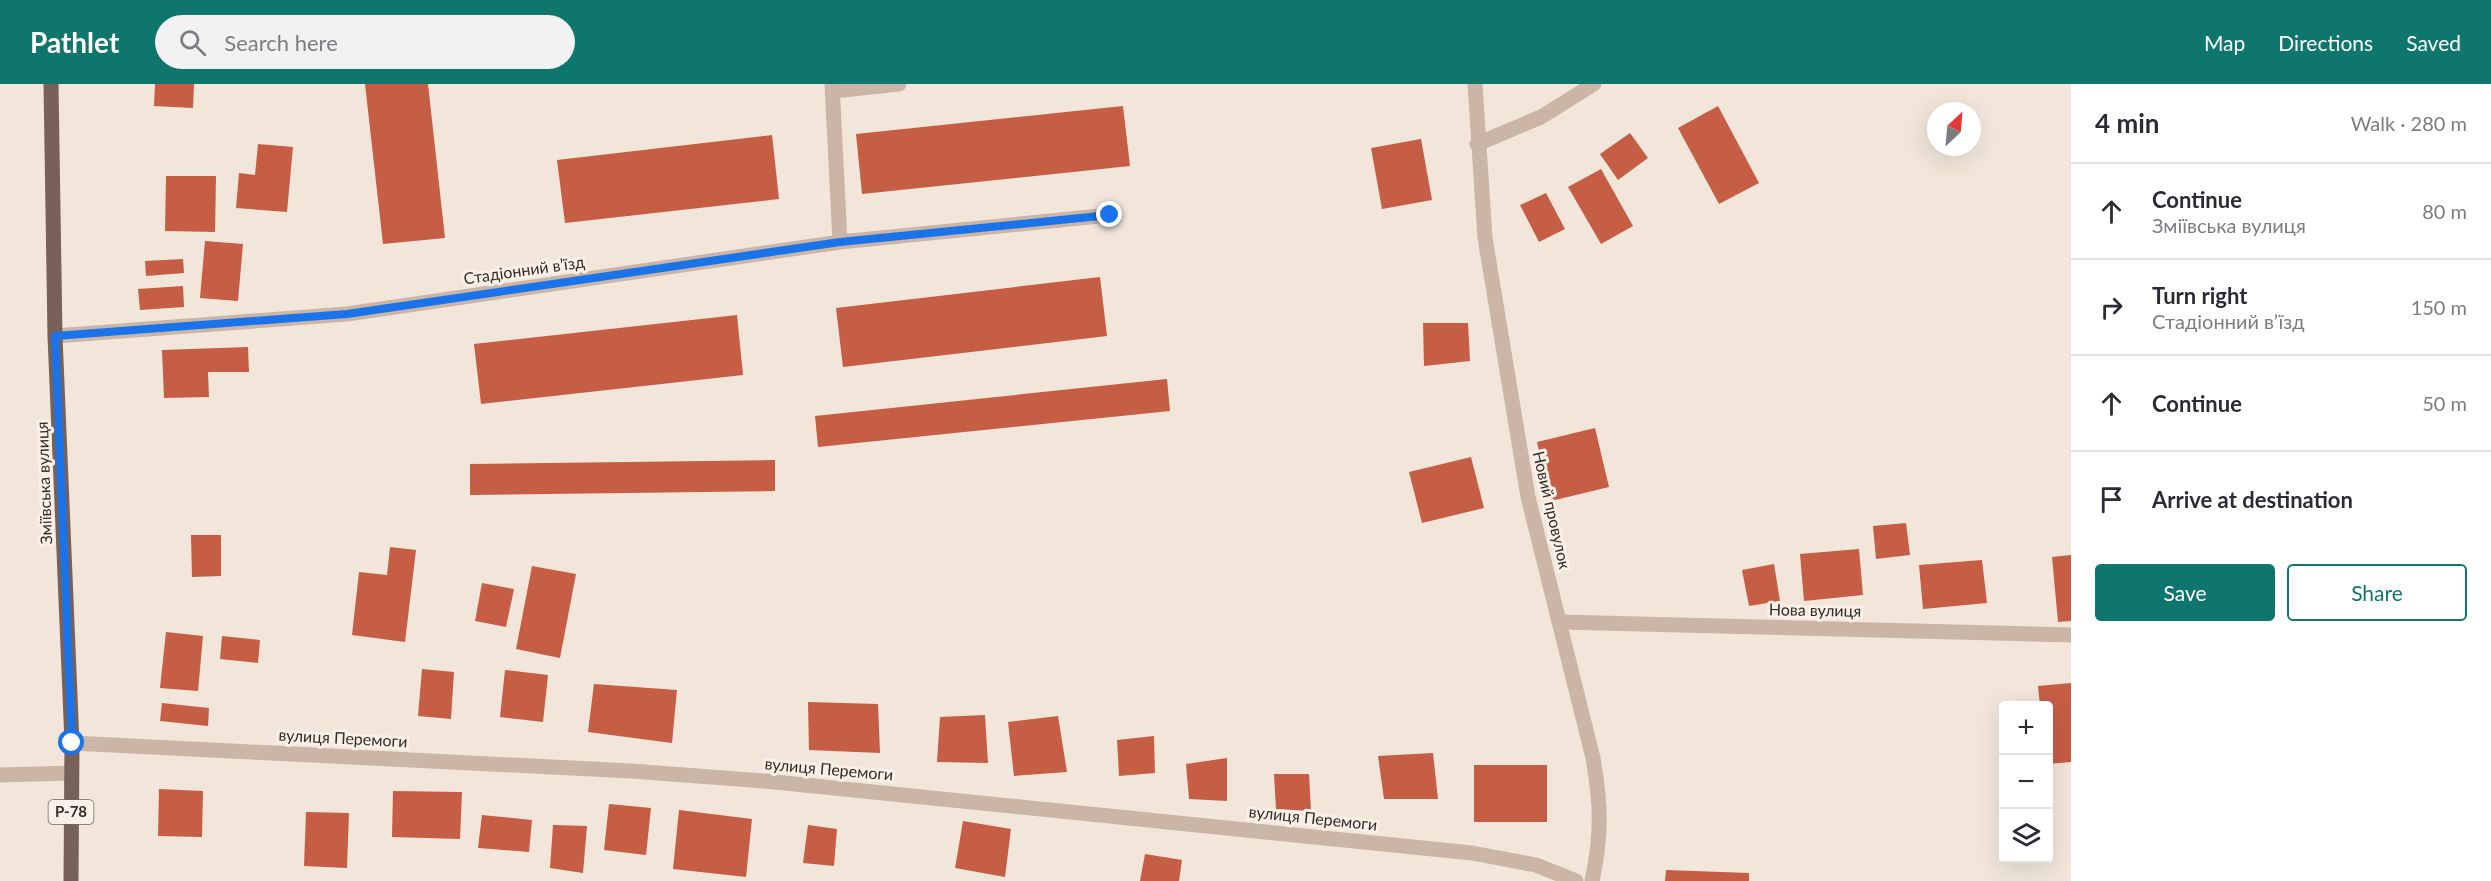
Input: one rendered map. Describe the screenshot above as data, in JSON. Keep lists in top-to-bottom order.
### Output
{
  "streets": {
    "main road": ["Зміївська вулиця", "Р-78"],
    "street": [
      "Стадіонний в’їзд",
      "Новий провулок",
      "Нова вулиця",
      "вулиця Перемоги"
    ]
  },
  "crossings": [
    ["Стадіонний в’їзд", "Зміївська вулиця"],
    ["Зміївська вулиця", "вулиця Перемоги"],
    ["Новий провулок", "Нова вулиця"]
  ],
  "north": "top right",
  "page": {
    "header": "Pathlet",
    "search": "Search here",
    "nav": ["Map", "Directions", "Saved"],
    "heading": ["4 min", "Walk · 280 m"],
    "list": [
      ["Continue", "Зміївська вулиця", "80 m"],
      ["Turn right", "Стадіонний в’їзд", "150 m"],
      ["Continue", "50 m"],
      "Arrive at destination"
    ],
    "buttons": ["Save", "Share"],
    "map_buttons": ["+", "−"]
  }
}
